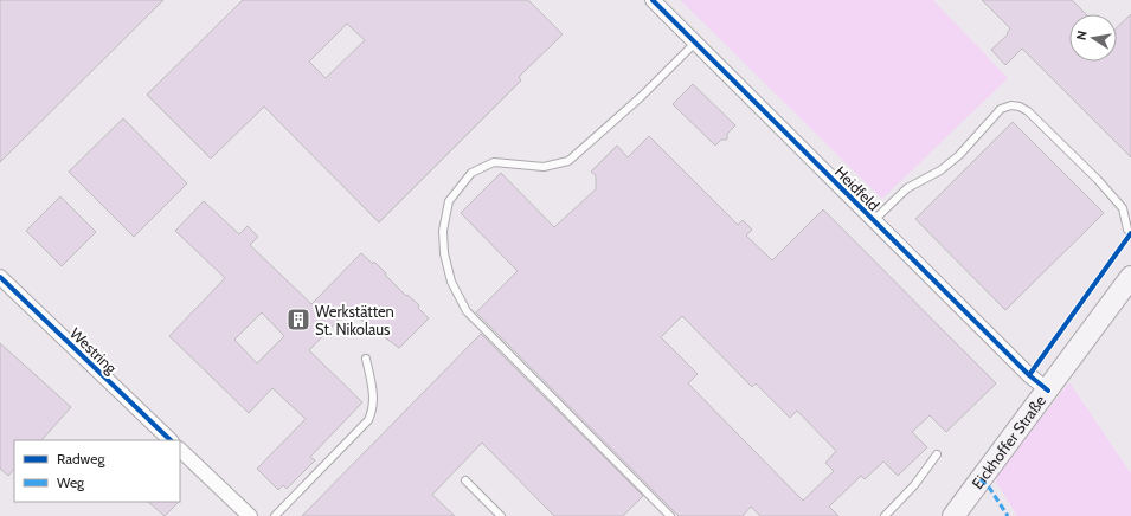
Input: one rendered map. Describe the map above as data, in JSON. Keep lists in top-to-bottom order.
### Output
{
  "streets": {
    "main road": ["Eickhoffer Straße"],
    "street": ["Heidfeld", "Westring"]
  },
  "crossings": [
    ["Heidfeld", "Eickhoffer Straße"]
  ],
  "places": {
    "building": ["Werkstätten St. Nikolaus"]
  },
  "legend": ["Radweg", "Weg"],
  "north": "left"
}
